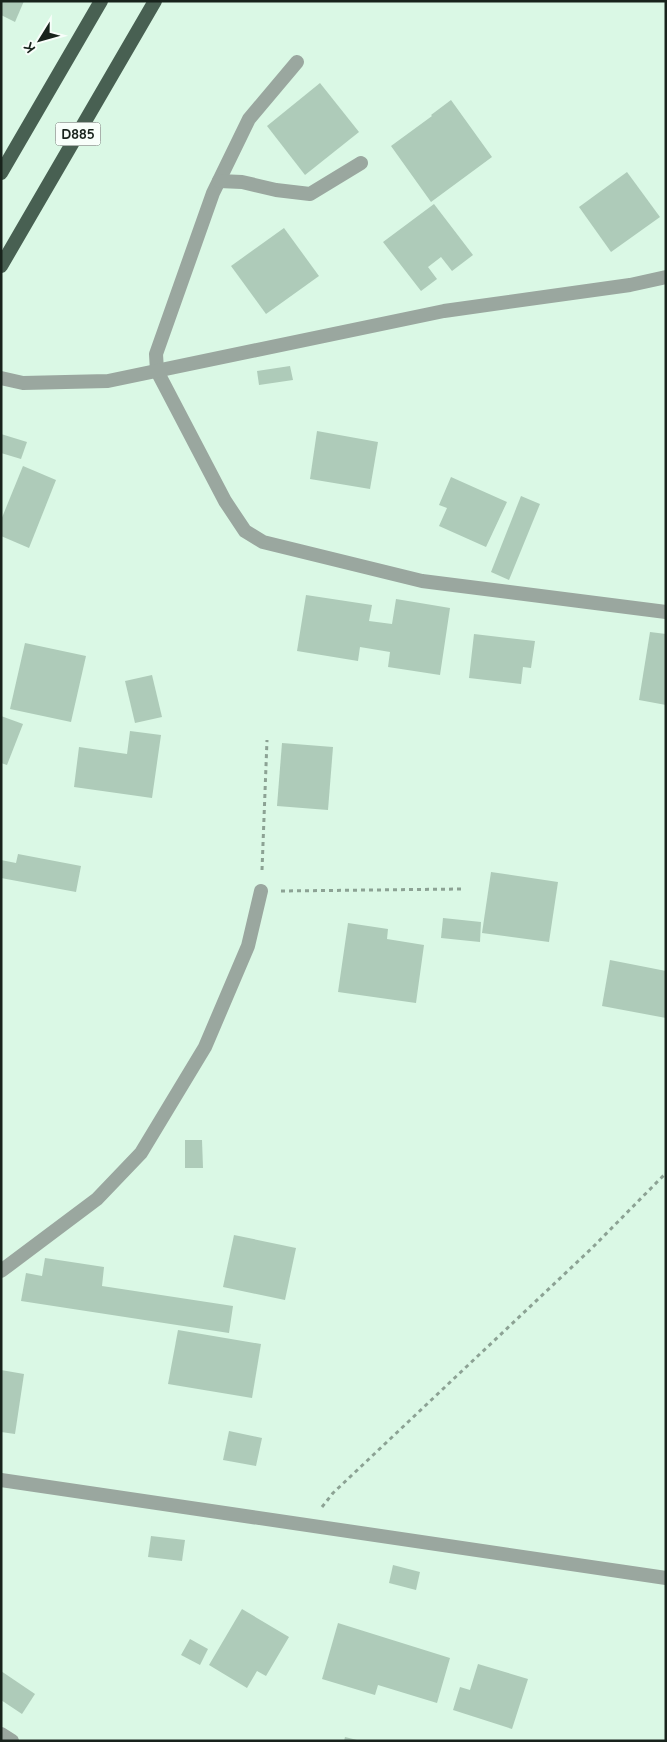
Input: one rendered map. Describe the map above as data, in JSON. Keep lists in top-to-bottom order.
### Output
{
  "streets": {
    "highway": ["D885"]
  },
  "north": "bottom left"
}
